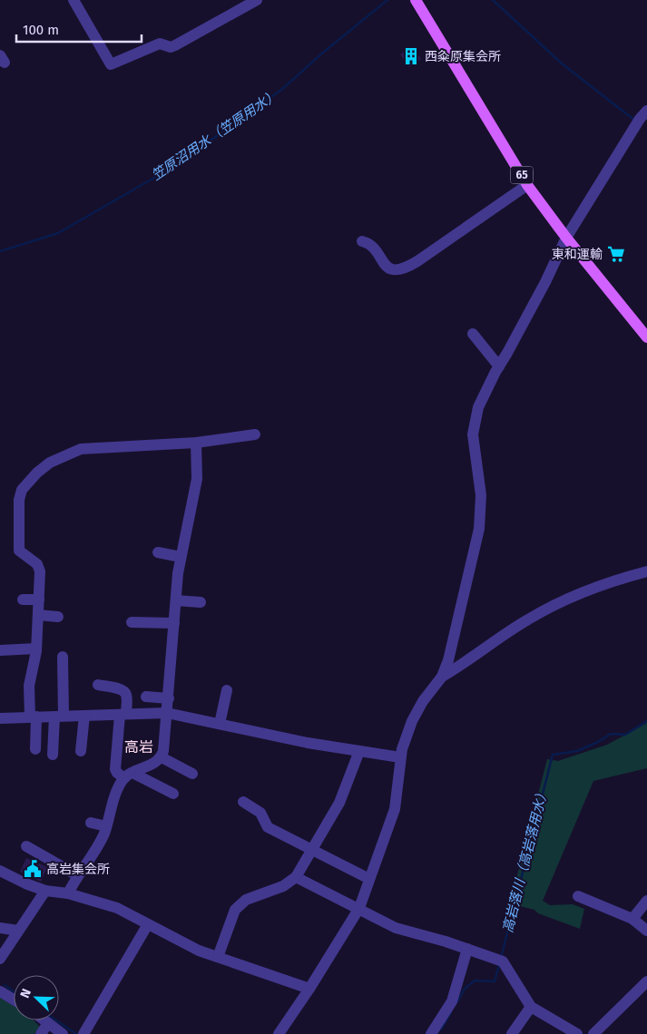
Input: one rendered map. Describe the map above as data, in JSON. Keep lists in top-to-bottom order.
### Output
{
  "streets": {
    "main road": ["65"]
  },
  "districts": ["高岩"],
  "water": ["笠原沼用水（笠原用水）", "高岩落川（高岩落用水）"],
  "places": {
    "building": ["西粂原集会所"],
    "supermarket": ["東和運輸"],
    "public building": ["高岩集会所"]
  },
  "scale_bar": "100 m",
  "north": "top left"
}
